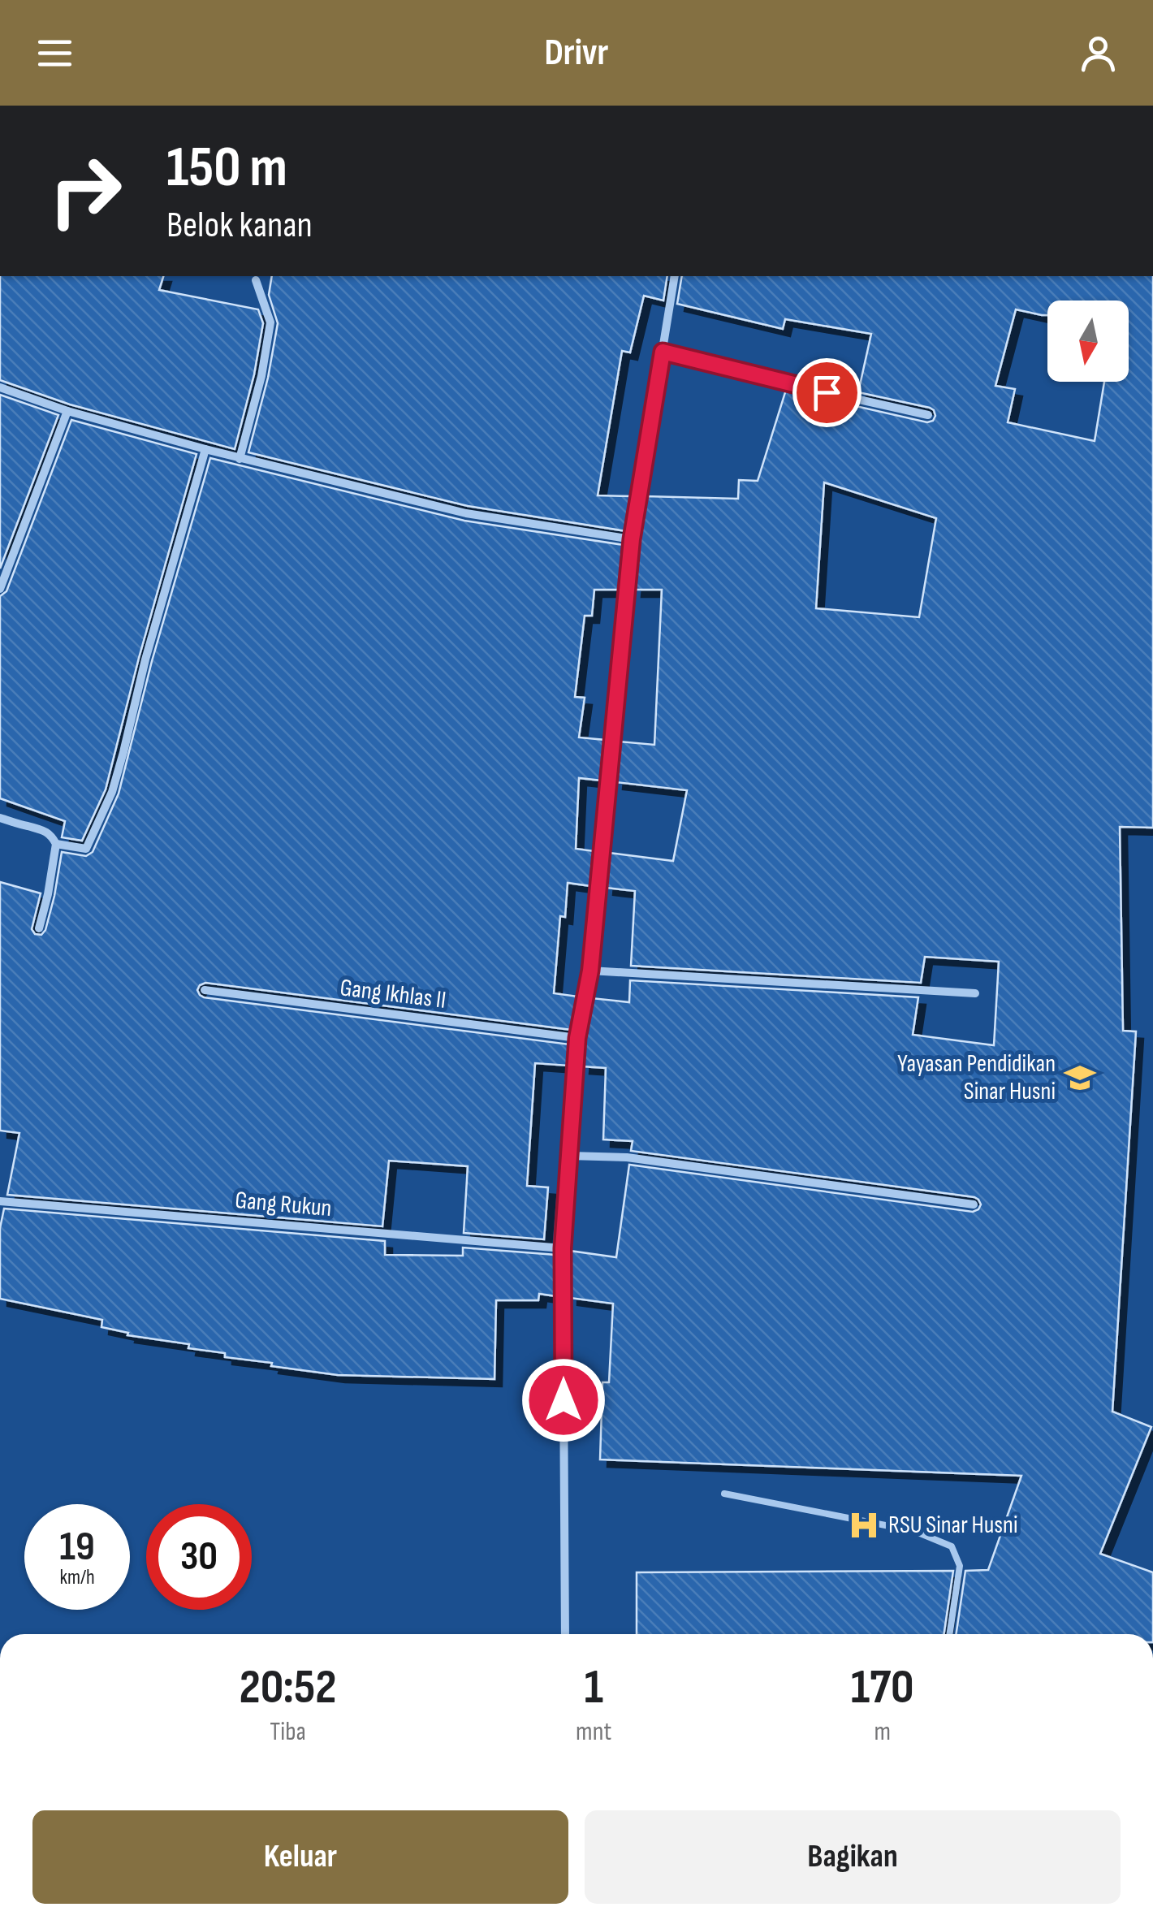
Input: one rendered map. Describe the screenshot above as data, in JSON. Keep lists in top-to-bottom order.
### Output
{
  "streets": {
    "street": ["Gang Ikhlas II", "Gang Rukun"]
  },
  "places": {
    "school or university": ["Yayasan Pendidikan Sinar Husni"],
    "hospital": ["RSU Sinar Husni"]
  },
  "north": "bottom",
  "page": {
    "header": "Drivr",
    "turn": ["150 m", "Belok kanan"],
    "speed": "19 km/h",
    "limit": "30",
    "eta": [
      "20:52",
      "Tiba",
      "1",
      "mnt",
      "170",
      "m"
    ],
    "buttons": ["Keluar", "Bagikan"]
  }
}
